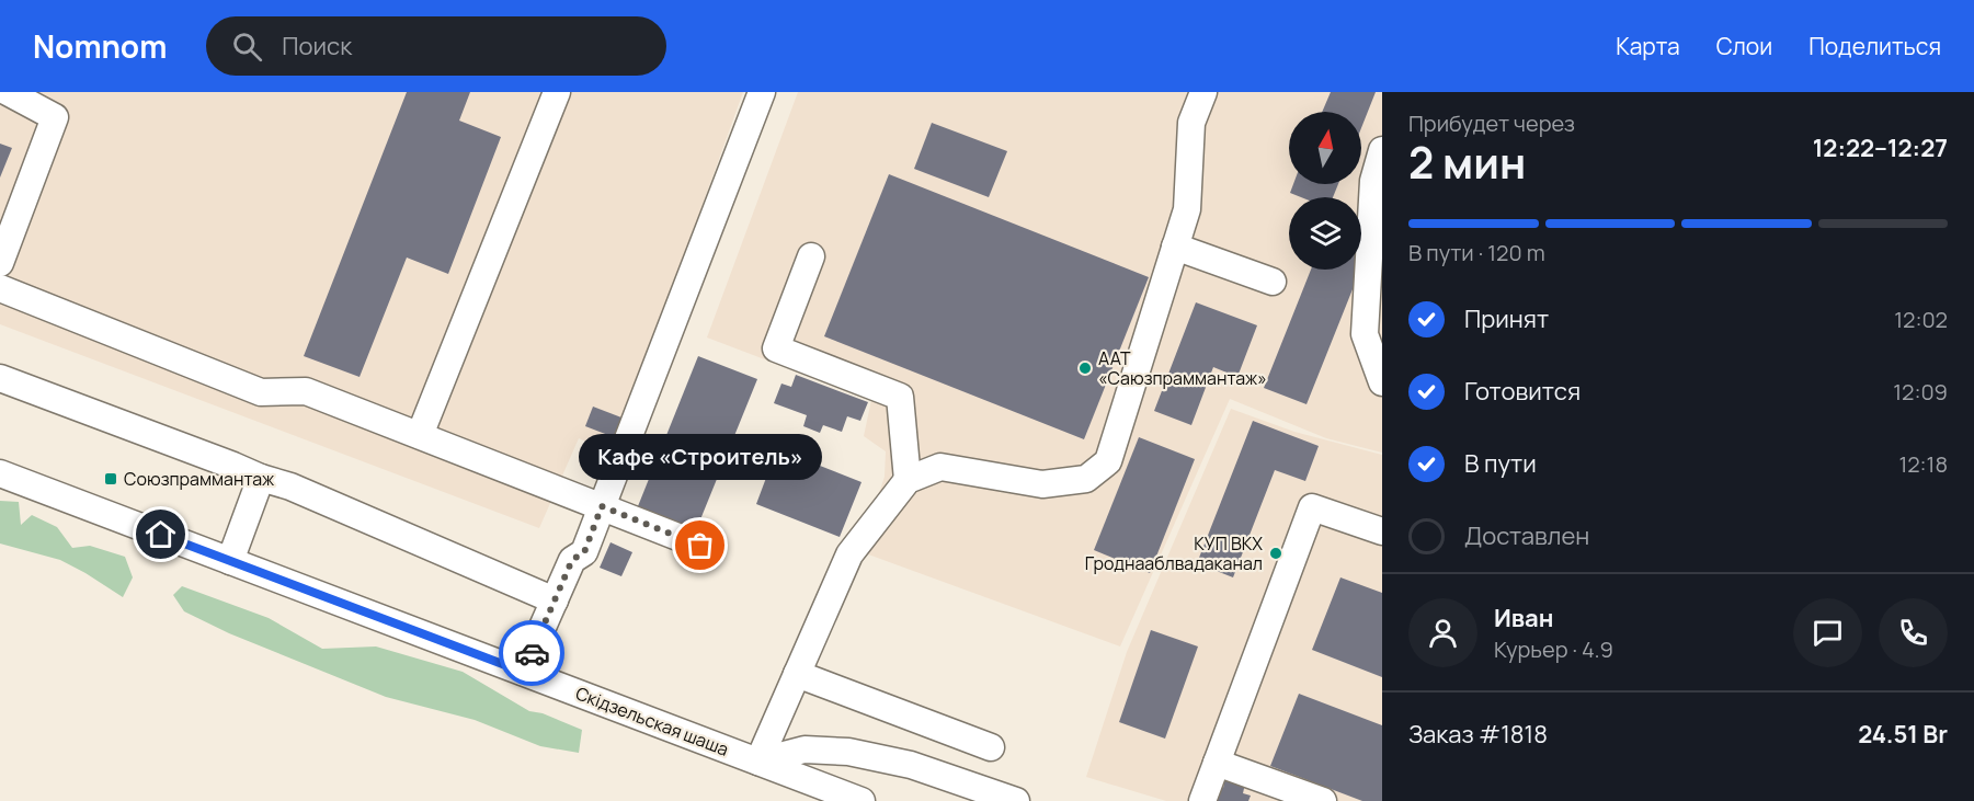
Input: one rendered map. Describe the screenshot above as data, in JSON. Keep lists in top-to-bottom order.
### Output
{
  "streets": {
    "street": ["Скідзельская шаша"]
  },
  "places": {
    "other": ["ААТ «Саюзпраммантаж»", "Кафе «Строитель»", "КУП ВКХ Гроднааблвадаканал"],
    "transit": ["Союзпраммантаж"]
  },
  "north": "top",
  "page": {
    "header": "Nomnom",
    "search": "Поиск",
    "nav": ["Карта", "Слои", "Поделиться"],
    "heading": ["2 мин", "Прибудет через", "12:22–12:27"],
    "panel": [
      "Иван",
      "Курьер · 4.9",
      "Заказ #1818",
      "24.51 Br"
    ],
    "bar": "В пути · 120 m",
    "list": [
      ["Принят", "12:02"],
      ["Готовится", "12:09"],
      ["В пути", "12:18"],
      "Доставлен"
    ],
    "bubble": "Кафе «Строитель»"
  }
}
